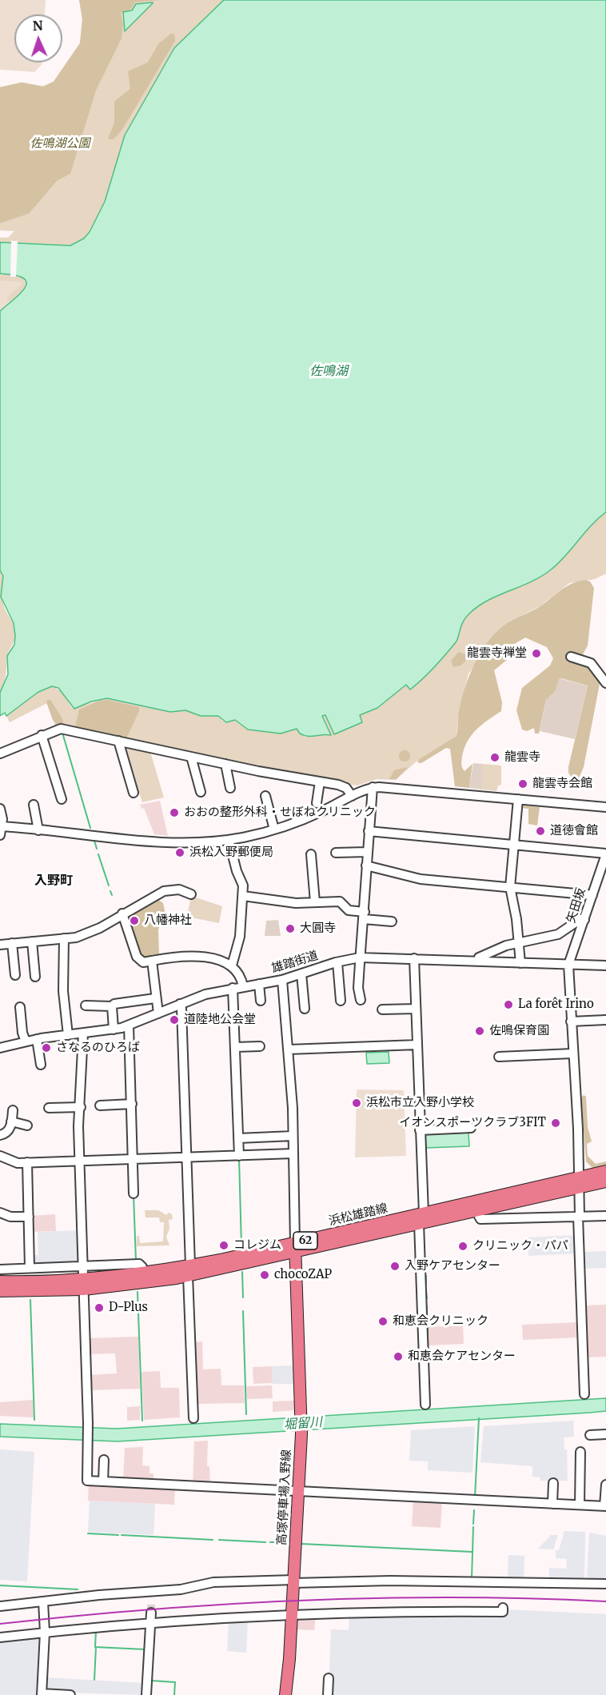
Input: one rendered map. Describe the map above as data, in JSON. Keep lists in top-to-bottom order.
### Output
{
  "streets": {
    "main road": ["浜松雄踏線", "62", "高塚停車場入野線"],
    "street": ["矢田坂", "雄踏街道"]
  },
  "crossings": [
    ["矢田坂", "雄踏街道"],
    ["浜松雄踏線", "高塚停車場入野線"]
  ],
  "districts": ["入野町"],
  "water": ["佐鳴湖", "堀留川"],
  "parks": ["佐鳴湖公園"],
  "places": [
    "龍雲寺禅堂",
    "龍雲寺",
    "龍雲寺会館",
    "おおの整形外科・せぼねクリニック",
    "道徳會館",
    "浜松入野郵便局",
    "八幡神社",
    "大圓寺",
    "La forêt Irino",
    "道陸地公会堂",
    "佐鳴保育園",
    "さなるのひろば",
    "浜松市立入野小学校",
    "イオンスポーツクラブ3FIT",
    "コレジム",
    "クリニック・パパ",
    "入野ケアセンター",
    "chocoZAP",
    "D-Plus",
    "和恵会クリニック",
    "和恵会ケアセンター"
  ],
  "north": "top"
}
